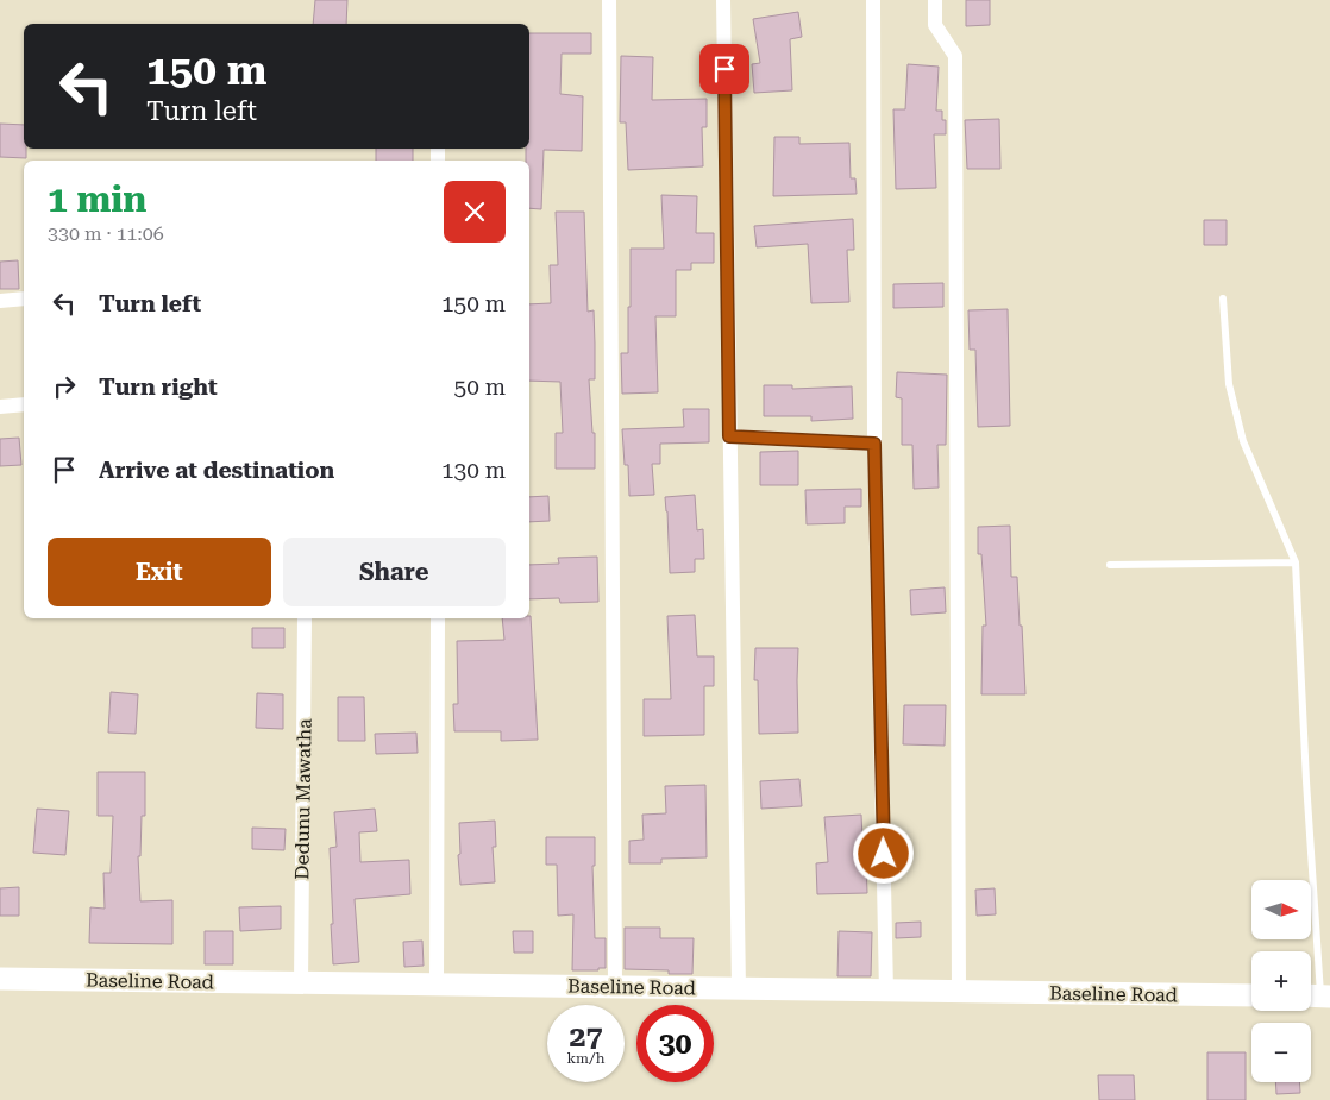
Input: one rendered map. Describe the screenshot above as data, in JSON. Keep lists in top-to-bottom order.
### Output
{
  "streets": {
    "main road": ["Baseline Road"],
    "street": ["Dedunu Mawatha"]
  },
  "crossings": [
    ["Dedunu Mawatha", "Baseline Road"]
  ],
  "north": "right",
  "page": {
    "turn": ["150 m", "Turn left"],
    "heading": ["1 min", "330 m · 11:06"],
    "list": [
      {
        "name": "Turn left",
        "value": "150 m"
      },
      {
        "name": "Turn right",
        "value": "50 m"
      },
      {
        "name": "Arrive at destination",
        "value": "130 m"
      }
    ],
    "buttons": ["Exit", "Share"],
    "map_buttons": ["+", "−"],
    "speed": "27 km/h",
    "limit": "30"
  }
}
